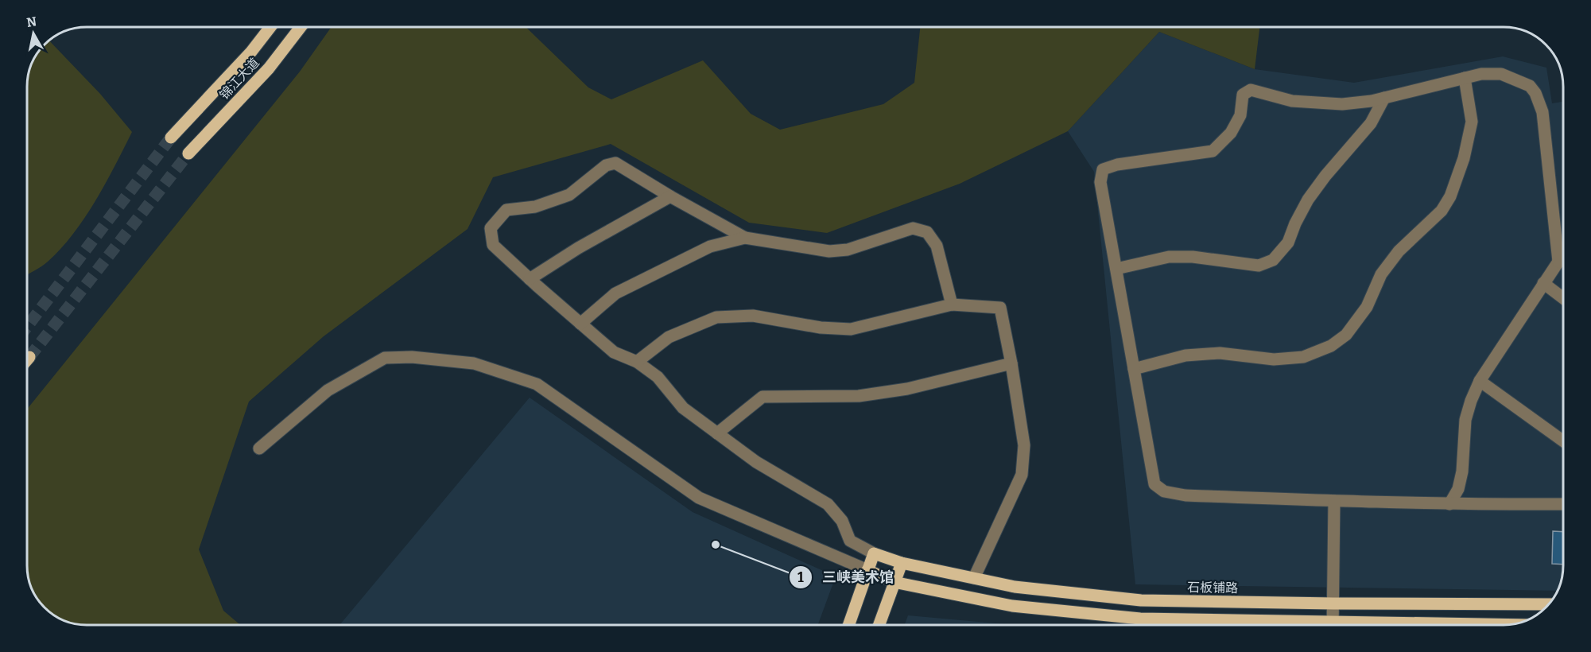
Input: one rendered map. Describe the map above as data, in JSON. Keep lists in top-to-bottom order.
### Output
{
  "streets": {
    "main road": ["锦江大道", "石板铺路"]
  },
  "places": ["三峡美术馆"],
  "north": "top"
}
